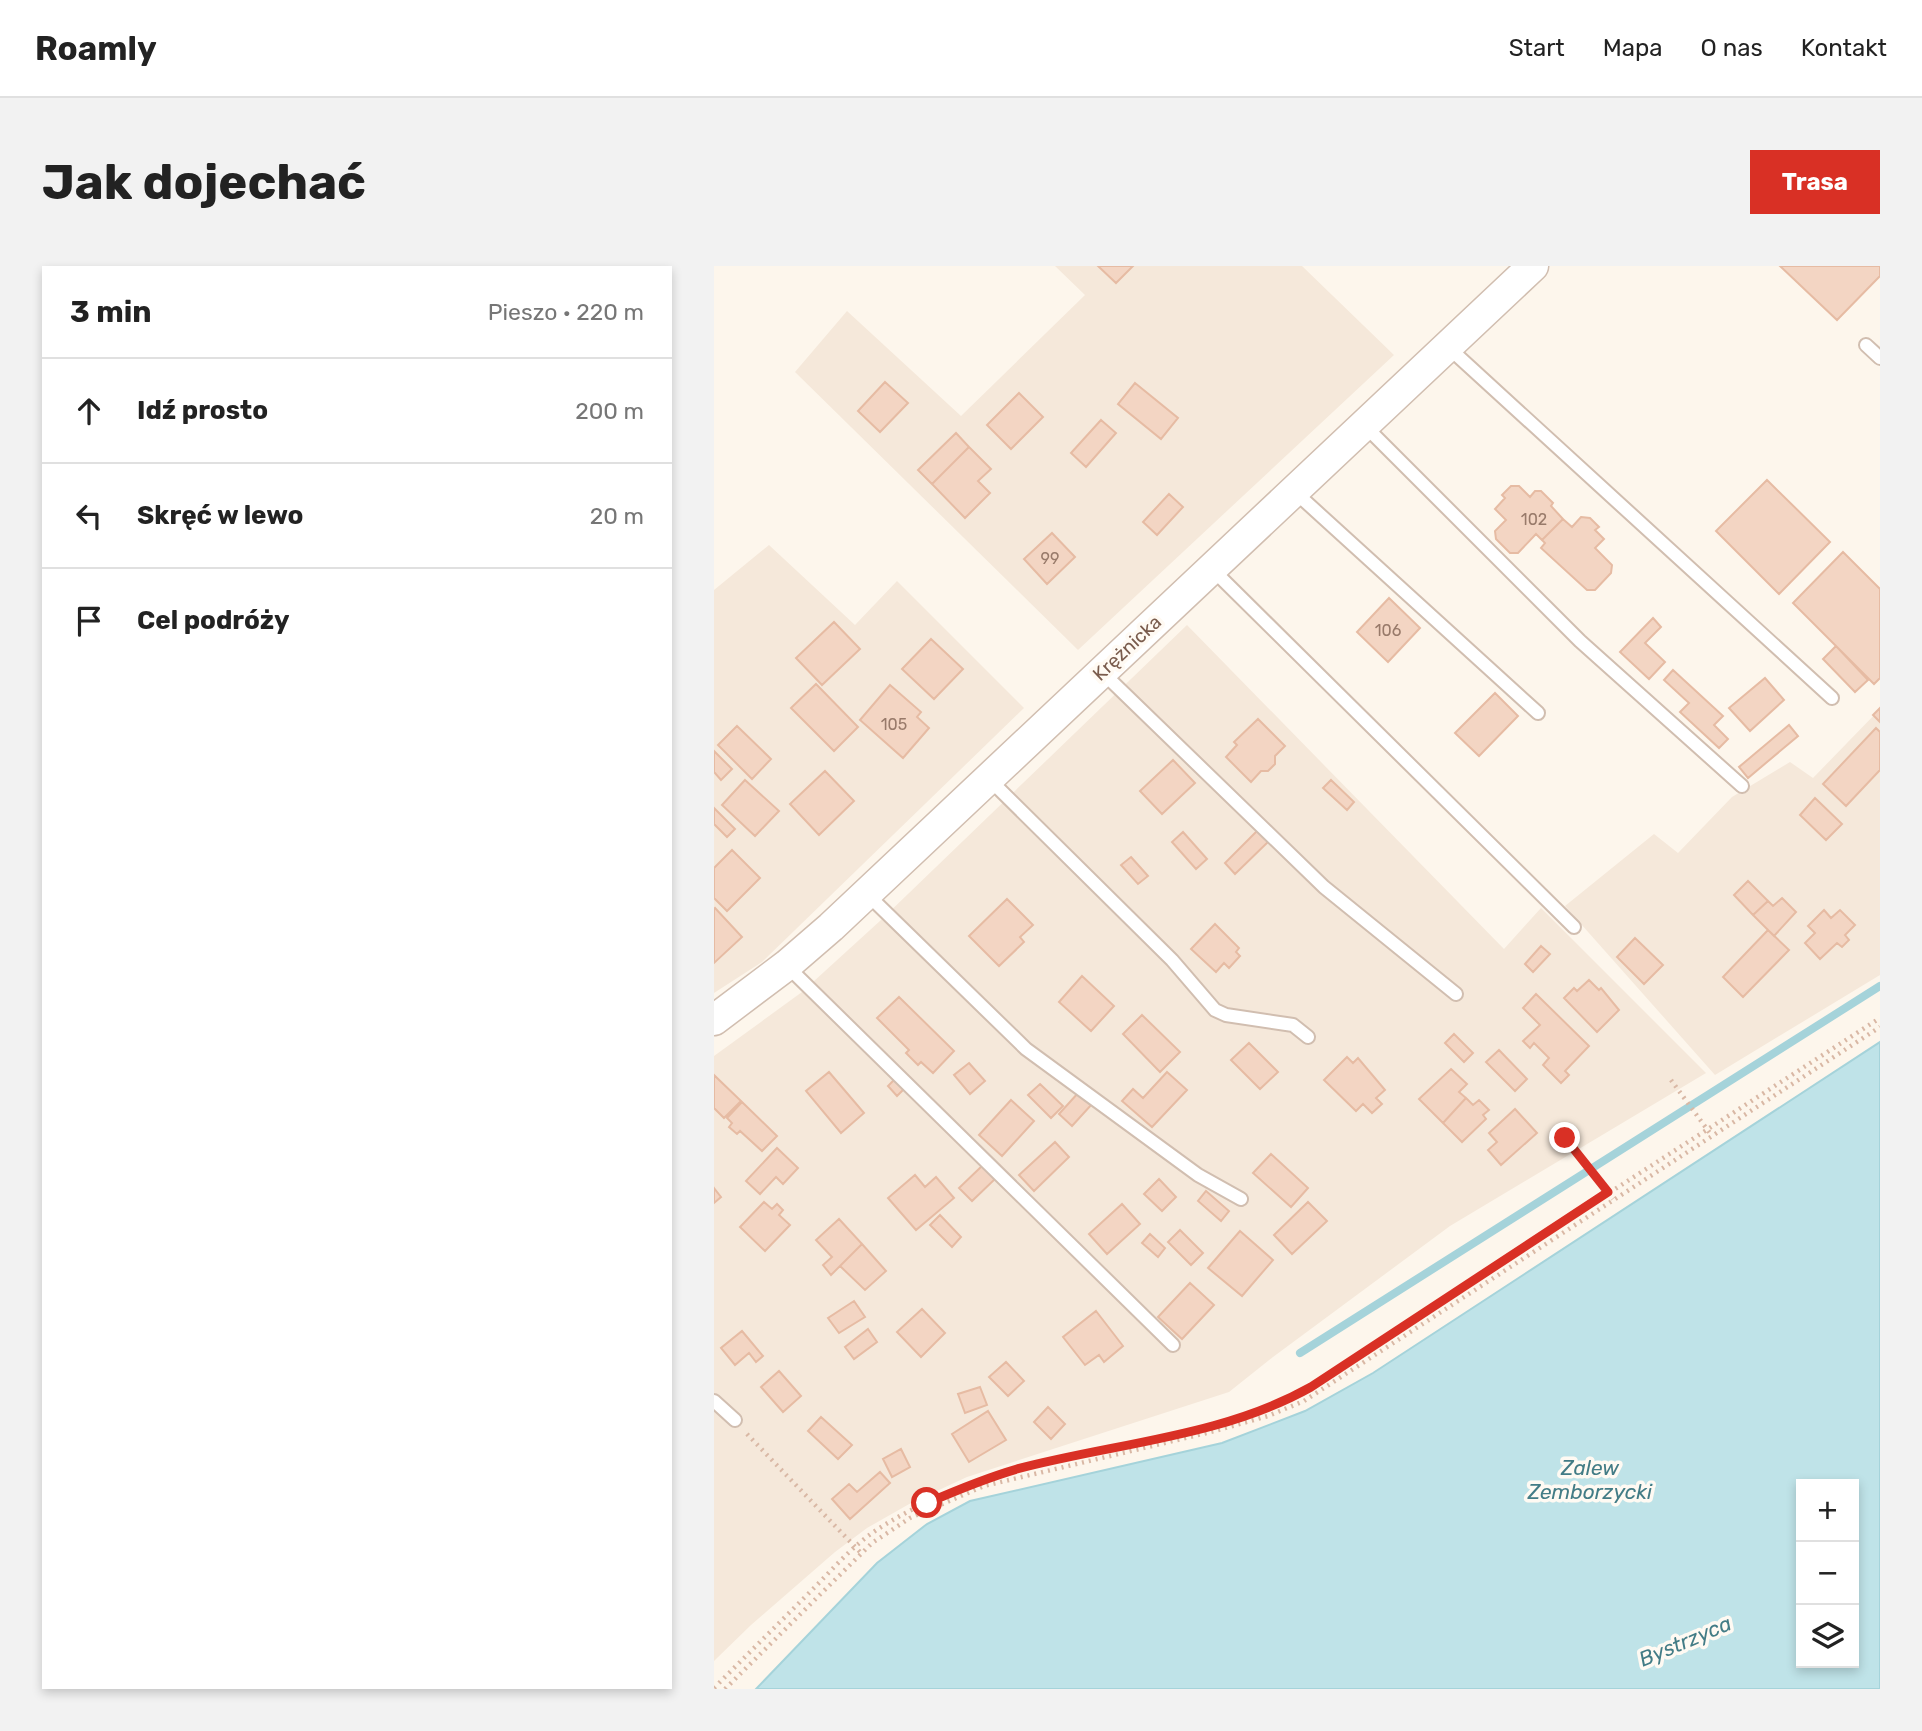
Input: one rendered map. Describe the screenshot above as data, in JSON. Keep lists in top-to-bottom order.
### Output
{
  "streets": {
    "street": ["Krężnicka"]
  },
  "water": ["Zalew Zemborzycki", "Bystrzyca"],
  "house_numbers": [
    "102",
    "99",
    "106",
    "105"
  ],
  "page": {
    "header": "Roamly",
    "nav": [
      "Start",
      "Mapa",
      "O nas",
      "Kontakt"
    ],
    "buttons": "Trasa",
    "title": "Jak dojechać",
    "heading": ["3 min", "Pieszo · 220 m"],
    "list": [
      ["Idź prosto", "200 m"],
      ["Skręć w lewo", "20 m"],
      "Cel podróży"
    ],
    "map_buttons": ["+", "−"]
  }
}
